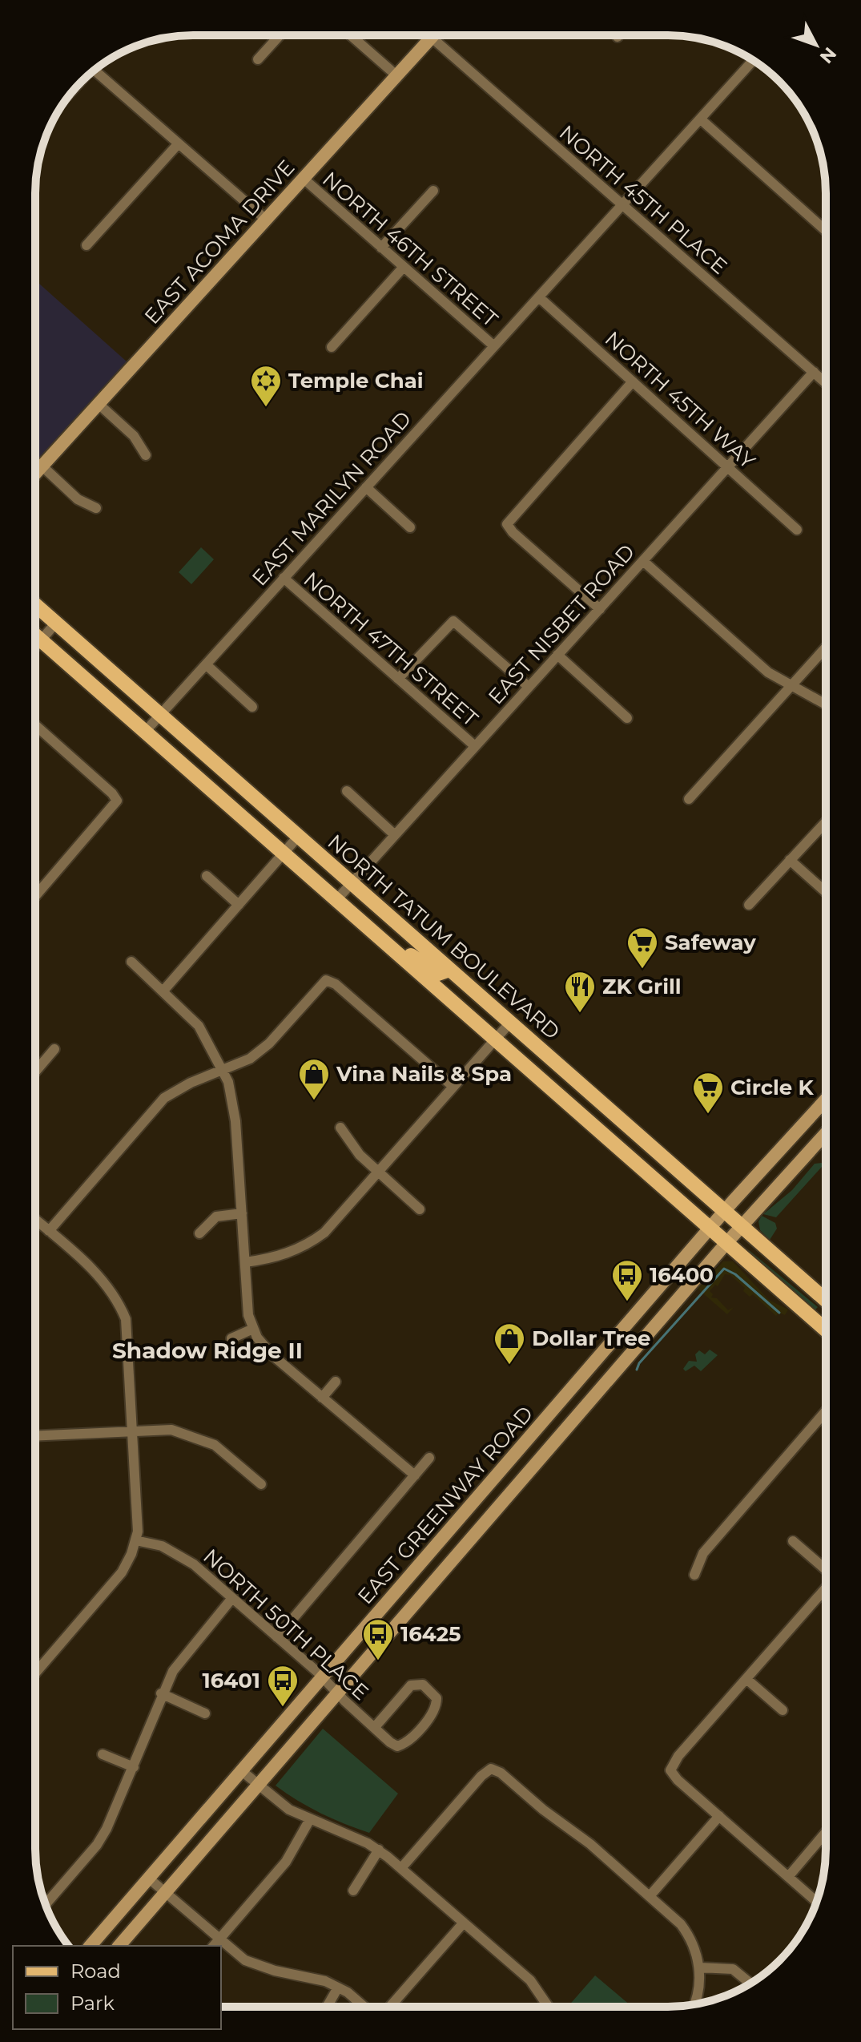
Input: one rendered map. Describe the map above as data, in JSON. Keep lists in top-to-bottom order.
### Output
{
  "streets": {
    "main road": ["EAST ACOMA DRIVE", "NORTH TATUM BOULEVARD", "EAST GREENWAY ROAD"],
    "street": [
      "NORTH 45TH PLACE",
      "NORTH 46TH STREET",
      "NORTH 45TH WAY",
      "EAST MARILYN ROAD",
      "EAST NISBET ROAD",
      "NORTH 47TH STREET",
      "NORTH 50TH PLACE"
    ]
  },
  "crossings": [
    ["NORTH 45TH PLACE", "EAST ACOMA DRIVE"],
    ["NORTH 45TH PLACE", "EAST MARILYN ROAD"],
    ["NORTH 45TH PLACE", "EAST NISBET ROAD"],
    ["EAST ACOMA DRIVE", "NORTH 46TH STREET"],
    ["NORTH 46TH STREET", "EAST MARILYN ROAD"],
    ["NORTH 45TH WAY", "EAST MARILYN ROAD"],
    ["NORTH 45TH WAY", "EAST NISBET ROAD"],
    ["EAST MARILYN ROAD", "NORTH 47TH STREET"],
    ["EAST MARILYN ROAD", "NORTH TATUM BOULEVARD"],
    ["EAST NISBET ROAD", "NORTH 47TH STREET"],
    ["EAST NISBET ROAD", "NORTH TATUM BOULEVARD"],
    ["NORTH TATUM BOULEVARD", "EAST GREENWAY ROAD"],
    ["EAST GREENWAY ROAD", "NORTH 50TH PLACE"]
  ],
  "districts": ["Shadow Ridge II"],
  "places": {
    "synagogue": ["Temple Chai"],
    "supermarket": ["Safeway", "Circle K"],
    "restaurant": ["ZK Grill"],
    "shop": ["Vina Nails & Spa", "Dollar Tree"],
    "bus stop": ["16400", "16425", "16401"]
  },
  "legend": ["Road", "Park"],
  "north": "bottom right"
}
